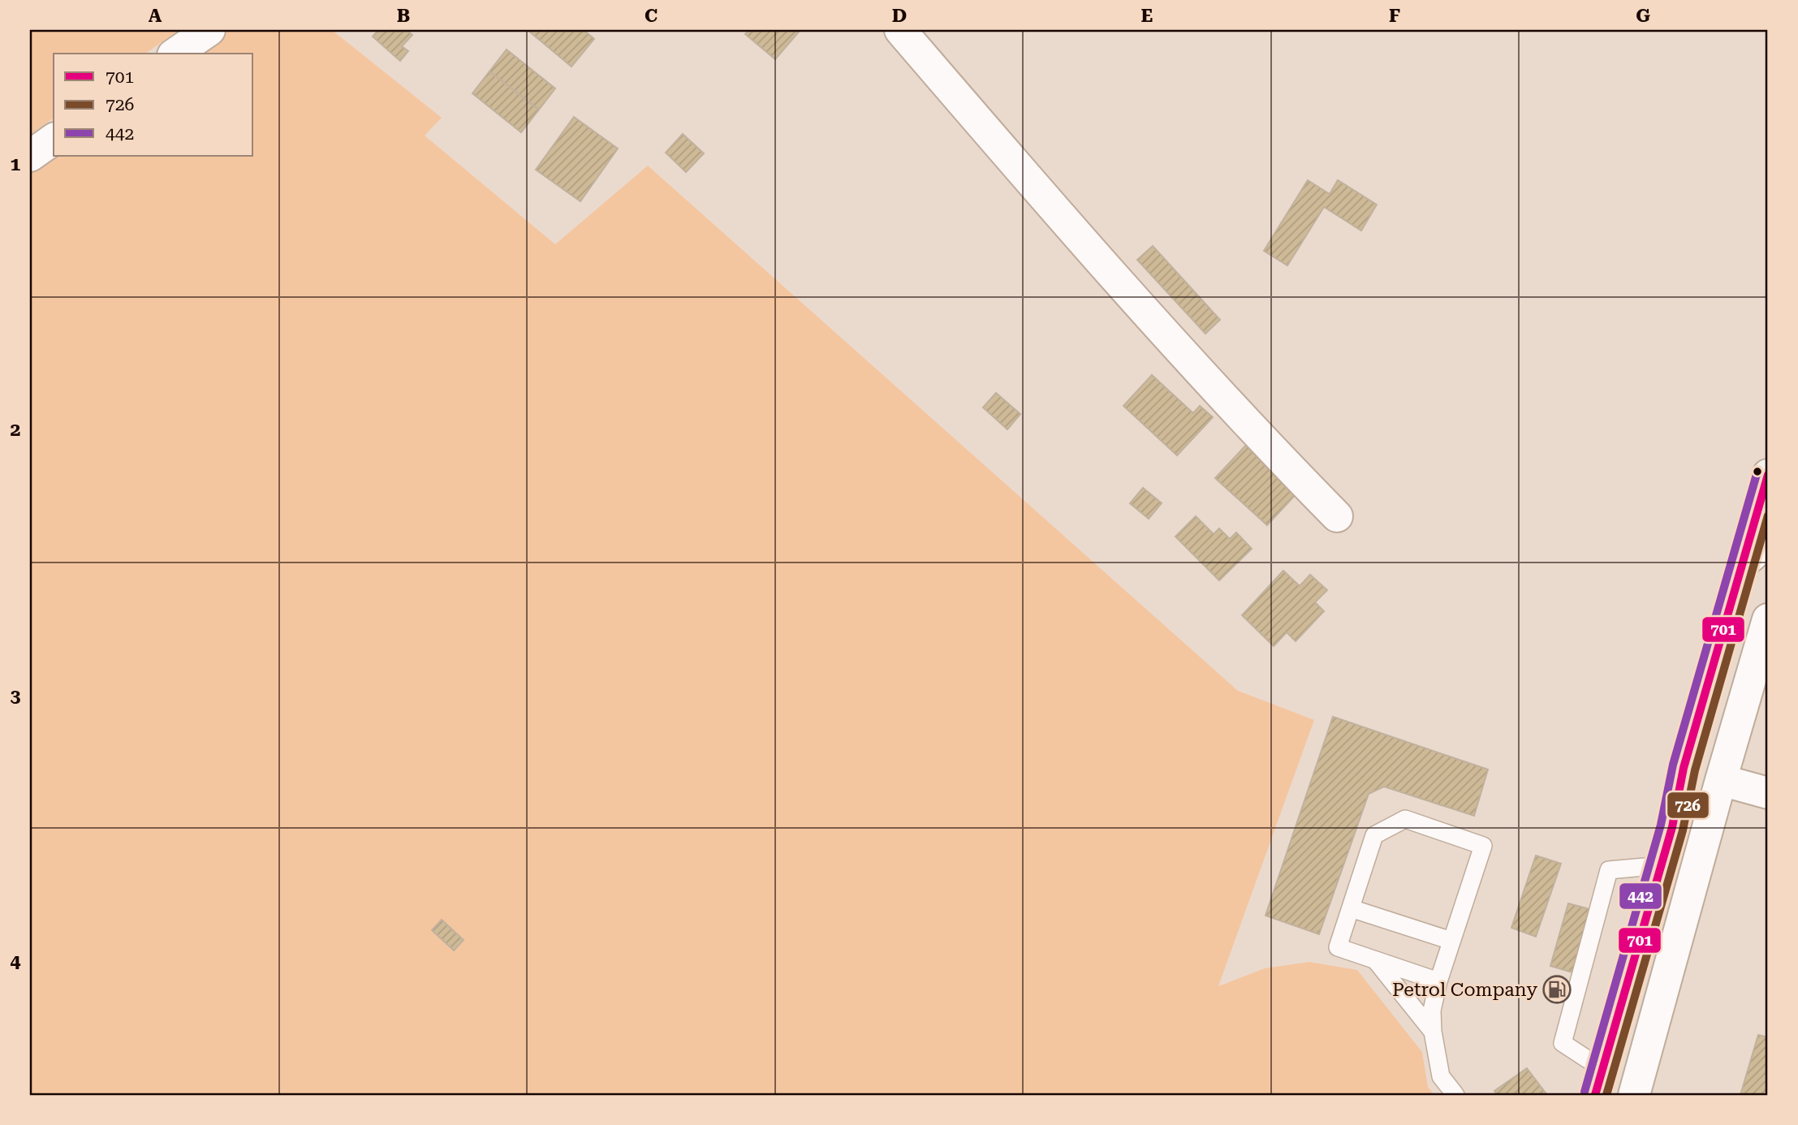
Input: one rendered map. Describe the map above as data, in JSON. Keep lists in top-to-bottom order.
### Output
{
  "places": {
    "fuel station": ["Petrol Company"]
  },
  "lines": ["transit line 442", "transit line 701", "transit line 726"],
  "legend": ["701", "726", "442"],
  "grid": {
    "columns": [
      "A",
      "B",
      "C",
      "D",
      "E",
      "F",
      "G"
    ],
    "rows": [
      "1",
      "2",
      "3",
      "4"
    ]
  }
}
